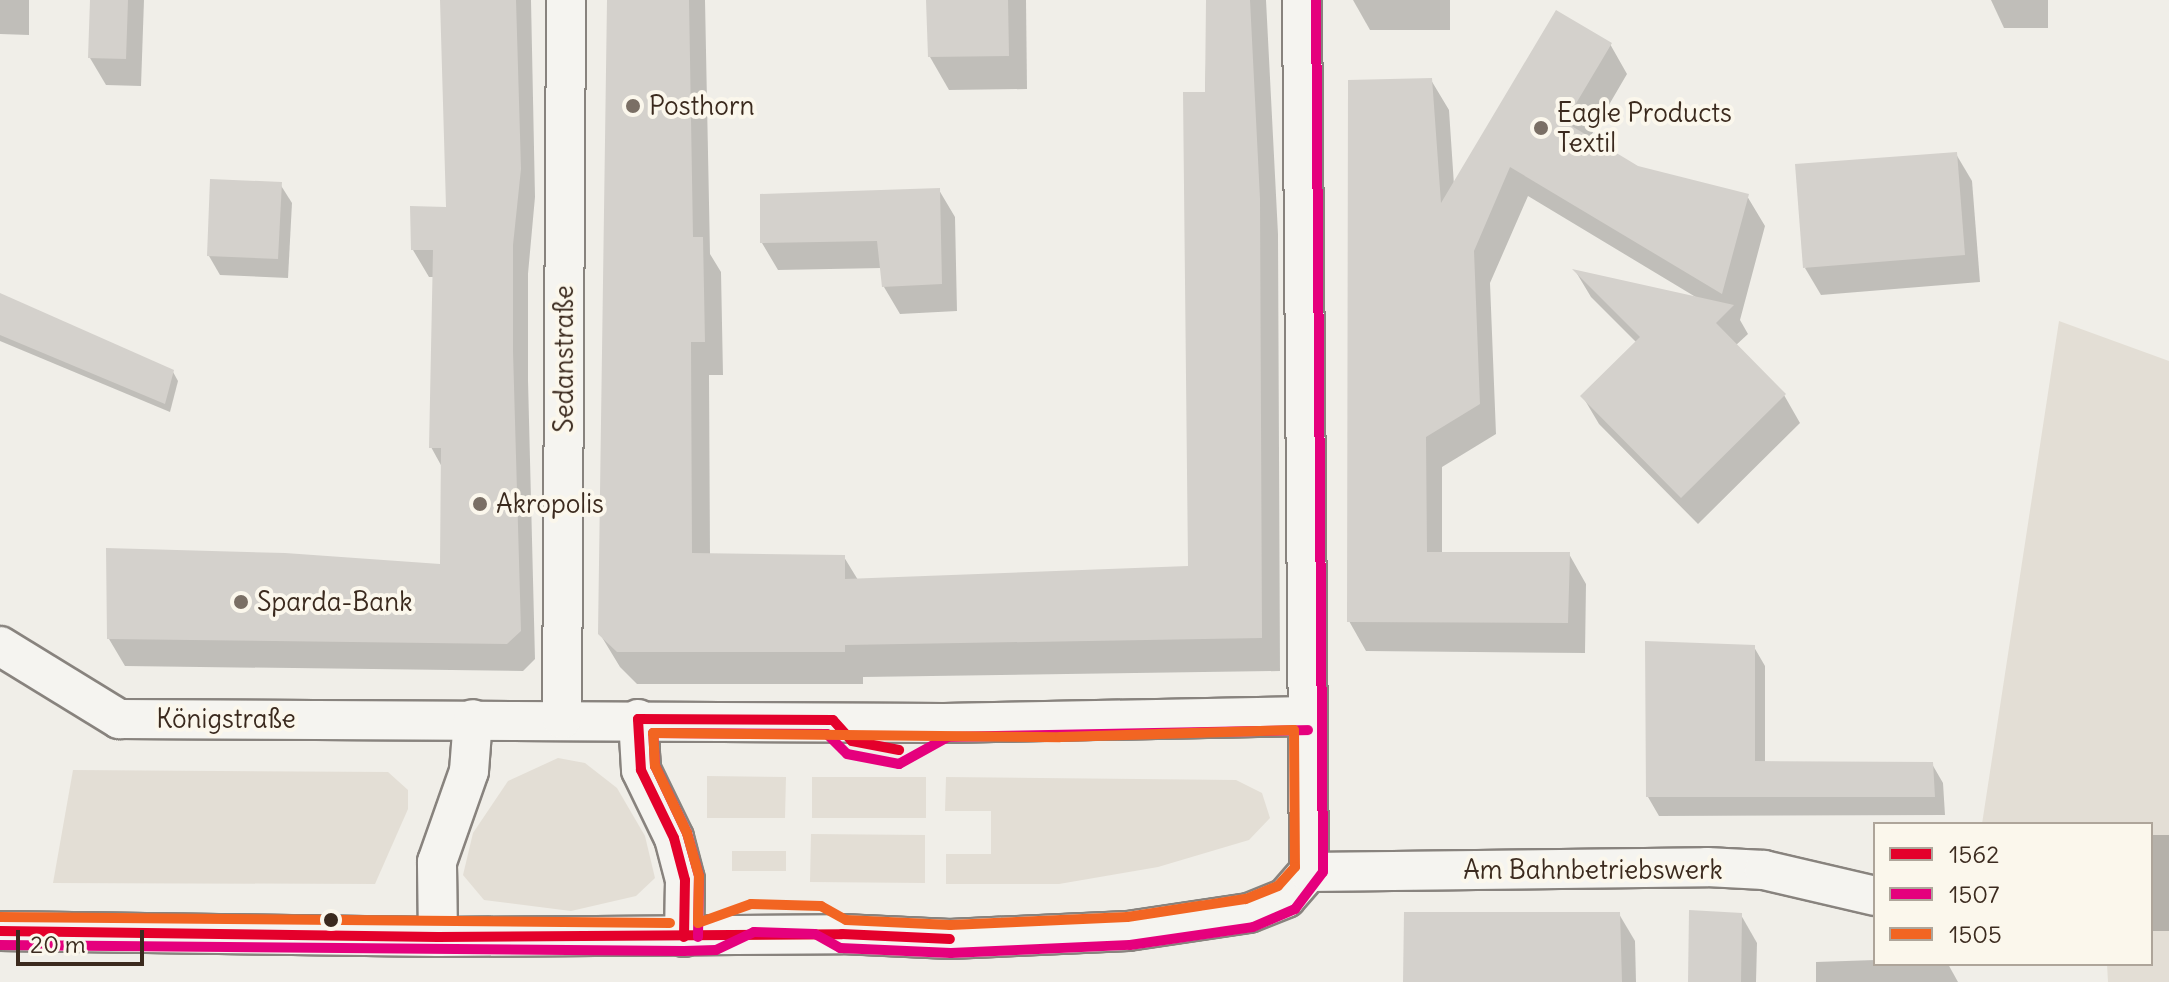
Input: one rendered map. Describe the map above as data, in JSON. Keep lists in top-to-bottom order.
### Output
{
  "streets": {
    "street": ["Sedanstraße", "Königstraße", "Am Bahnbetriebswerk"]
  },
  "crossings": [
    ["Sedanstraße", "Königstraße"]
  ],
  "places": [
    "Posthorn",
    "Eagle Products Textil",
    "Akropolis",
    "Sparda-Bank"
  ],
  "lines": ["transit line 1507", "transit line 1562", "transit line 1505"],
  "legend": ["1562", "1507", "1505"],
  "scale_bar": "20 m"
}
